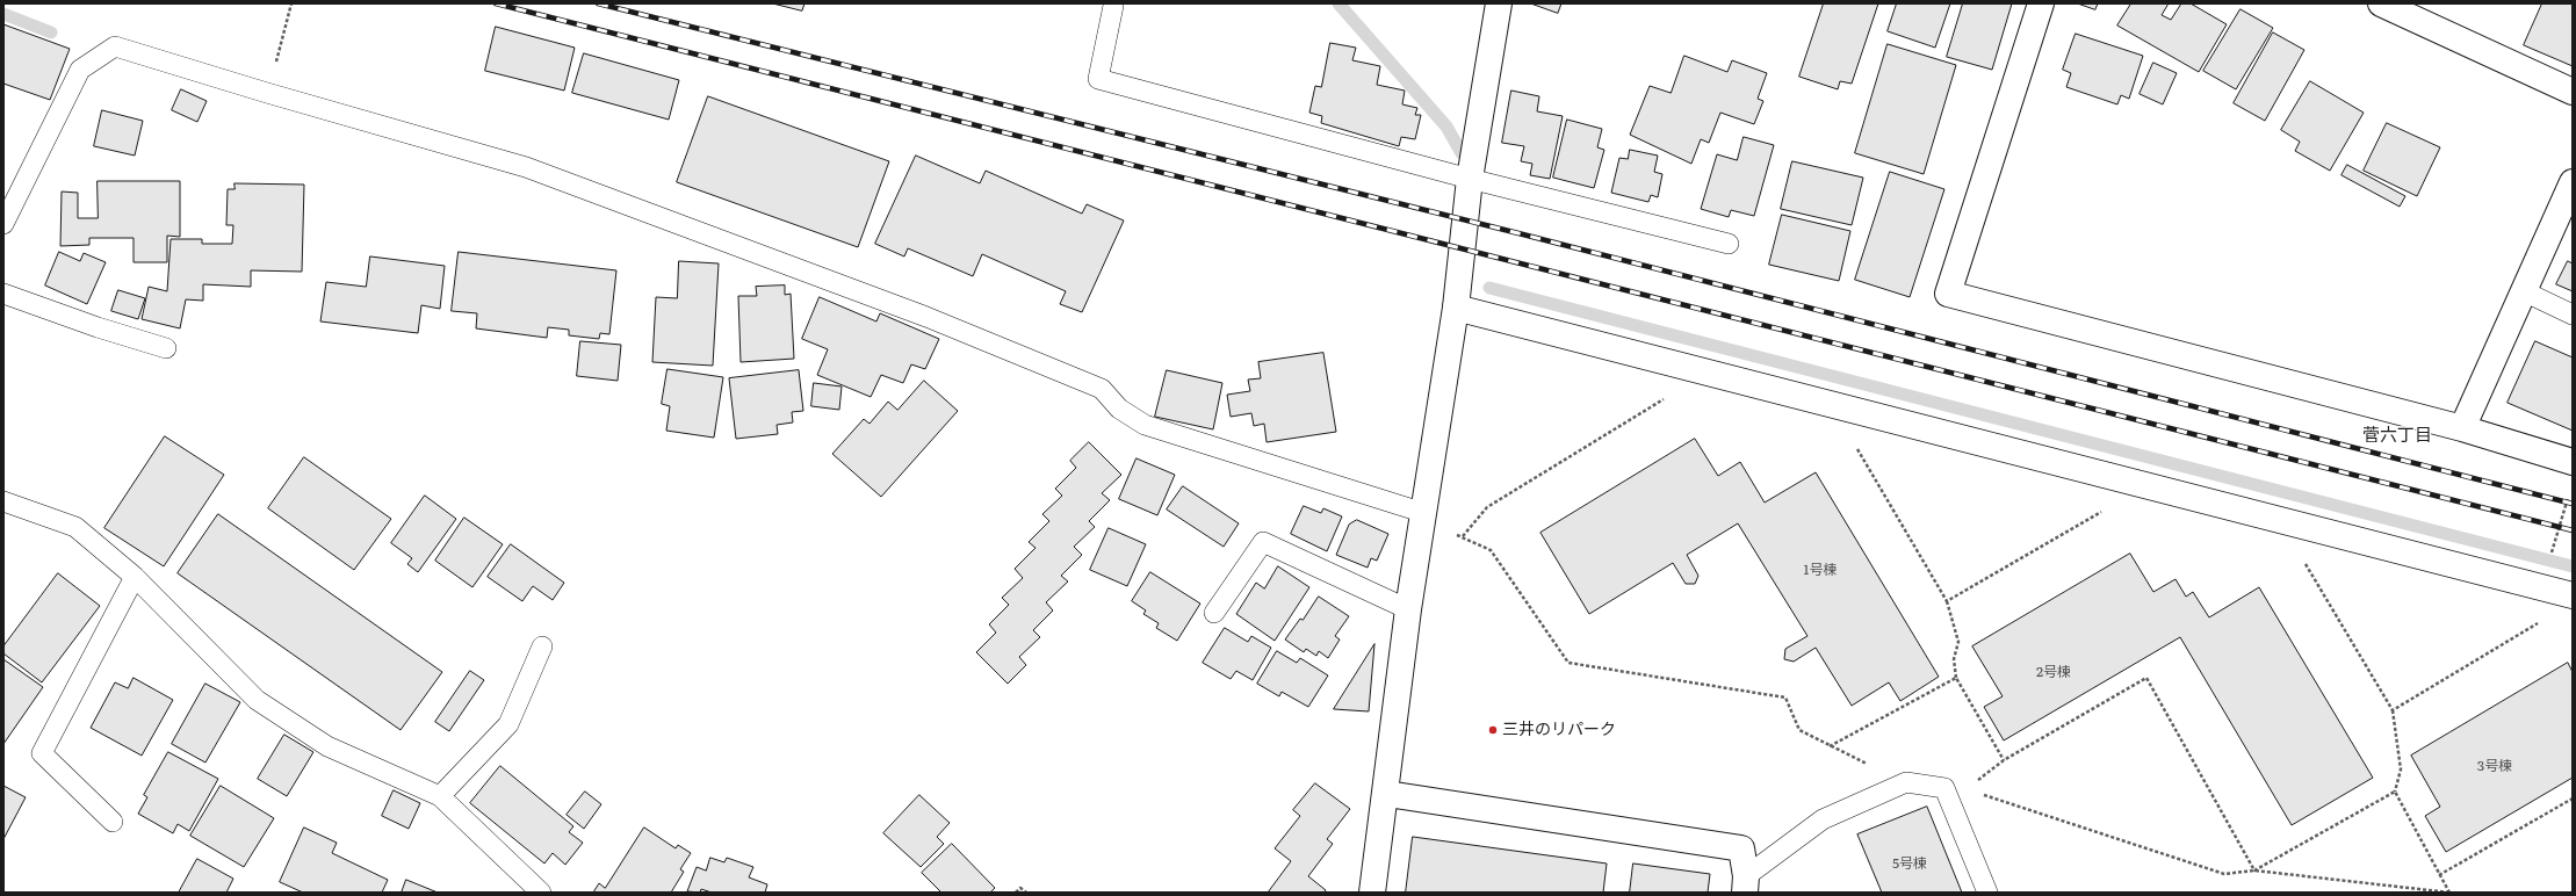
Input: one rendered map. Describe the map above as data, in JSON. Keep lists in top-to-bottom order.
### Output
{
  "districts": ["菅六丁目"],
  "places": ["三井のリパーク"],
  "house_numbers": [
    "1号棟",
    "2号棟",
    "3号棟",
    "5号棟"
  ]
}
